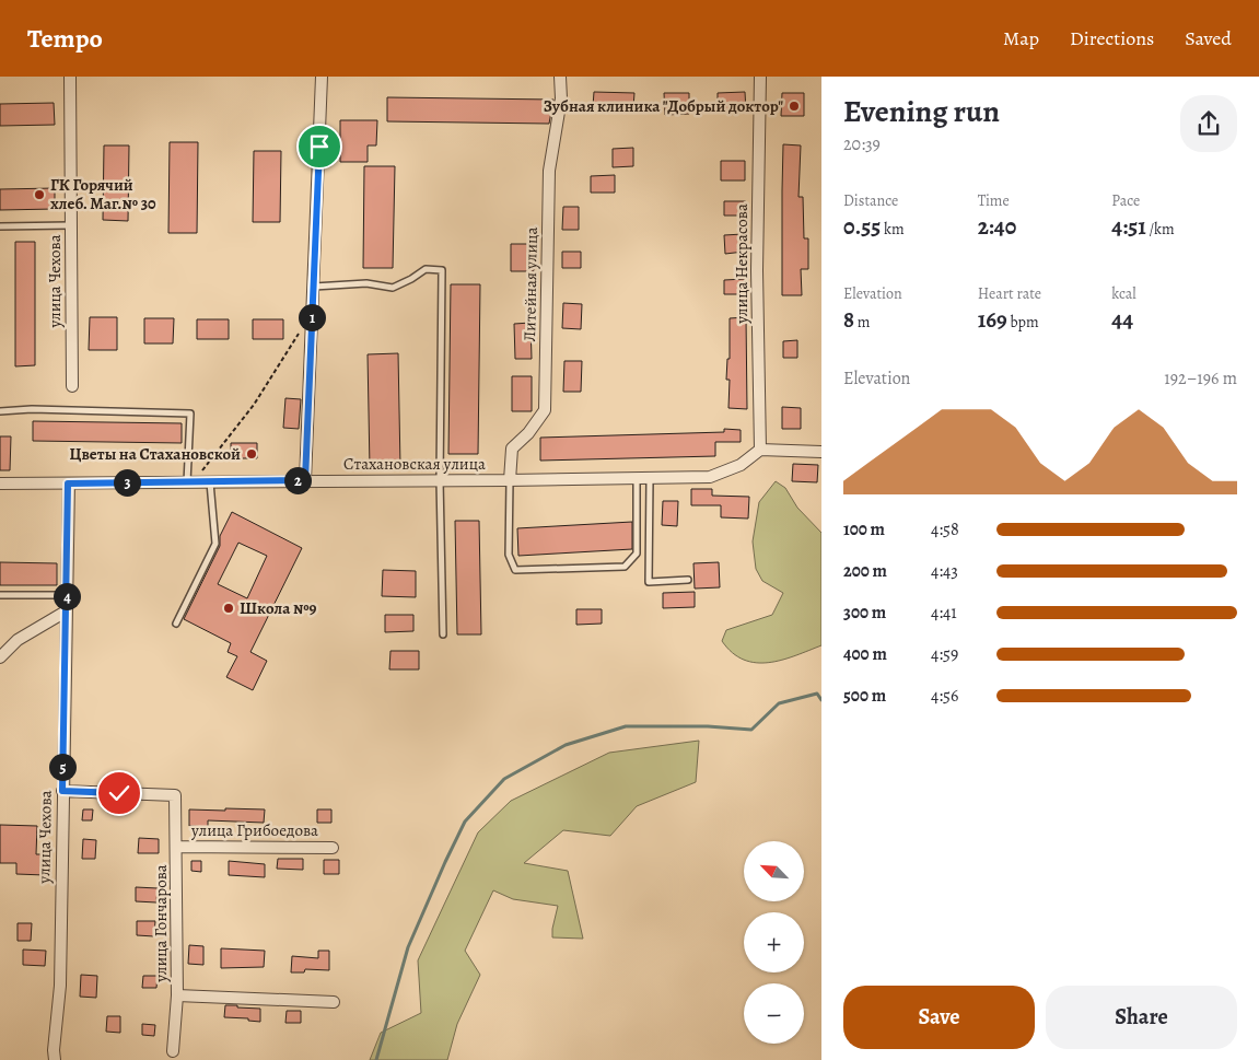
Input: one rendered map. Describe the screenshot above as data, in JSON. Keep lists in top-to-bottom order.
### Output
{
  "streets": {
    "street": [
      "улица Некрасова",
      "улица Чехова",
      "Литейная улица",
      "Стахановская улица",
      "улица Грибоедова",
      "улица Гончарова"
    ]
  },
  "crossings": [
    ["улица Некрасова", "Стахановская улица"],
    ["улица Чехова", "Стахановская улица"],
    ["улица Чехова", "улица Гончарова"],
    ["Литейная улица", "Стахановская улица"],
    ["улица Грибоедова", "улица Гончарова"]
  ],
  "places": [
    "Зубная клиника \"Добрый доктор\"",
    "ГК Горячий хлеб. Маг.№ 30",
    "Цветы на Стахановской",
    "Школа №9"
  ],
  "north": "top left",
  "page": {
    "header": "Tempo",
    "nav": ["Map", "Directions", "Saved"],
    "heading": ["Evening run", "20:39"],
    "stats": [
      ["Distance", "0.55 km"],
      ["Time", "2:40"],
      ["Pace", "4:51 /km"],
      ["Elevation", "8 m"],
      ["Heart rate", "169 bpm"],
      ["kcal", "44"]
    ],
    "pins": [
      "1",
      "2",
      "3",
      "4",
      "5"
    ],
    "chart": ["Elevation", "192–196 m"],
    "list": [
      {
        "name": "100 m",
        "note": "4:58"
      },
      {
        "name": "200 m",
        "note": "4:43"
      },
      {
        "name": "300 m",
        "note": "4:41"
      },
      {
        "name": "400 m",
        "note": "4:59"
      },
      {
        "name": "500 m",
        "note": "4:56"
      }
    ],
    "map_buttons": ["+", "−"],
    "buttons": ["Save", "Share"]
  }
}
